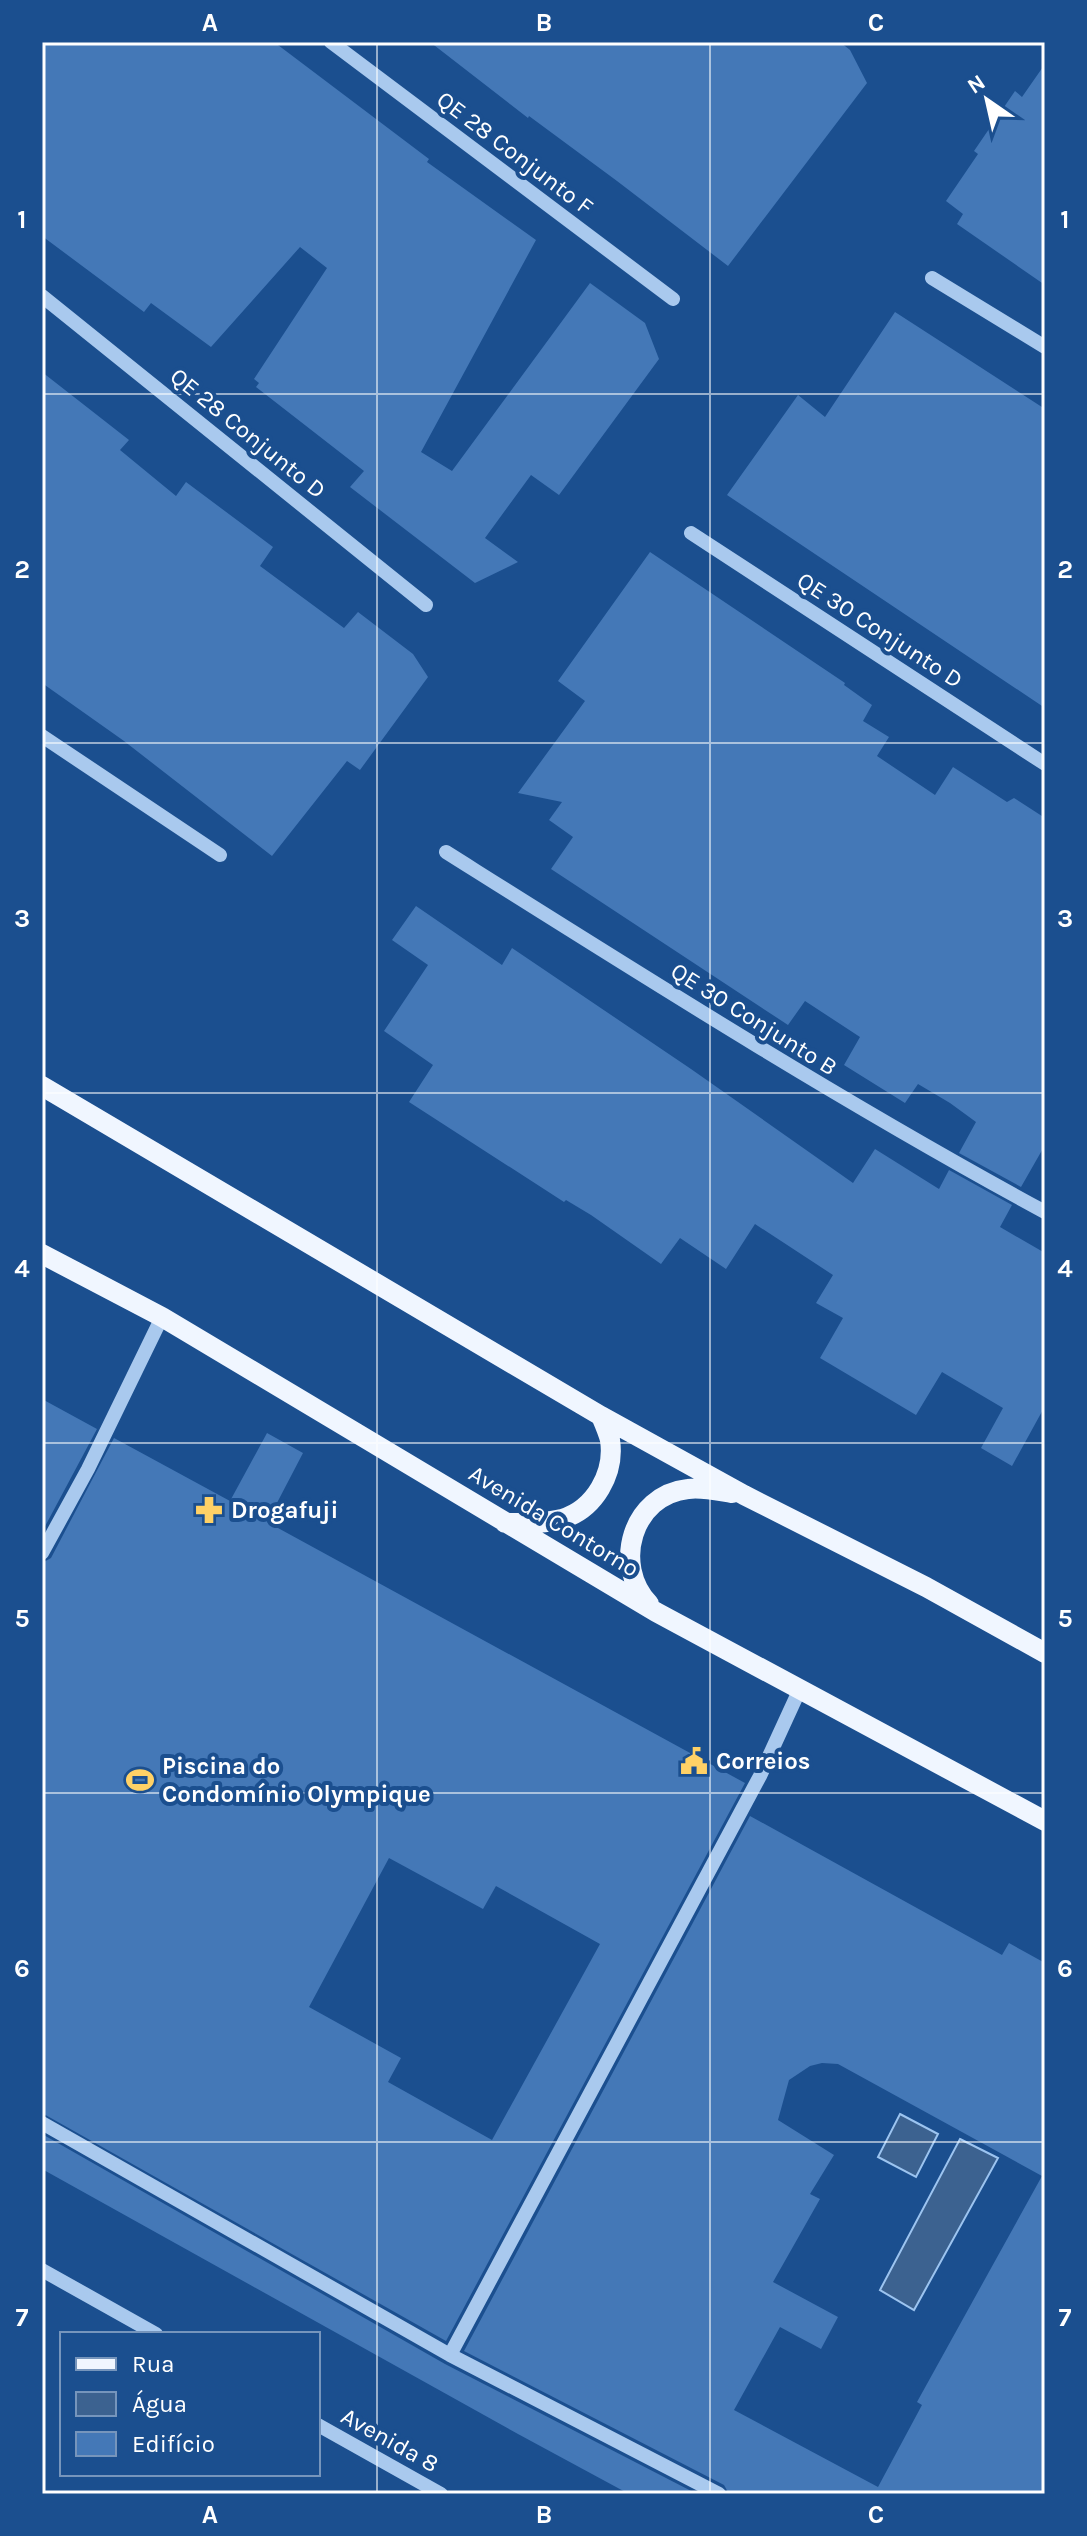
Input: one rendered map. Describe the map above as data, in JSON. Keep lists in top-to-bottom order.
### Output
{
  "streets": {
    "main road": ["Avenida Contorno"],
    "street": [
      "QE 28 Conjunto F",
      "QE 28 Conjunto D",
      "QE 30 Conjunto D",
      "QE 30 Conjunto B",
      "Avenida 8"
    ]
  },
  "places": {
    "pharmacy": ["Drogafuji"],
    "public building": ["Correios"],
    "sports": ["Piscina do Condomínio Olympique"]
  },
  "legend": ["Rua", "Água", "Edifício"],
  "north": "top left",
  "grid": {
    "columns": ["A", "B", "C"],
    "rows": [
      "1",
      "2",
      "3",
      "4",
      "5",
      "6",
      "7"
    ]
  }
}
